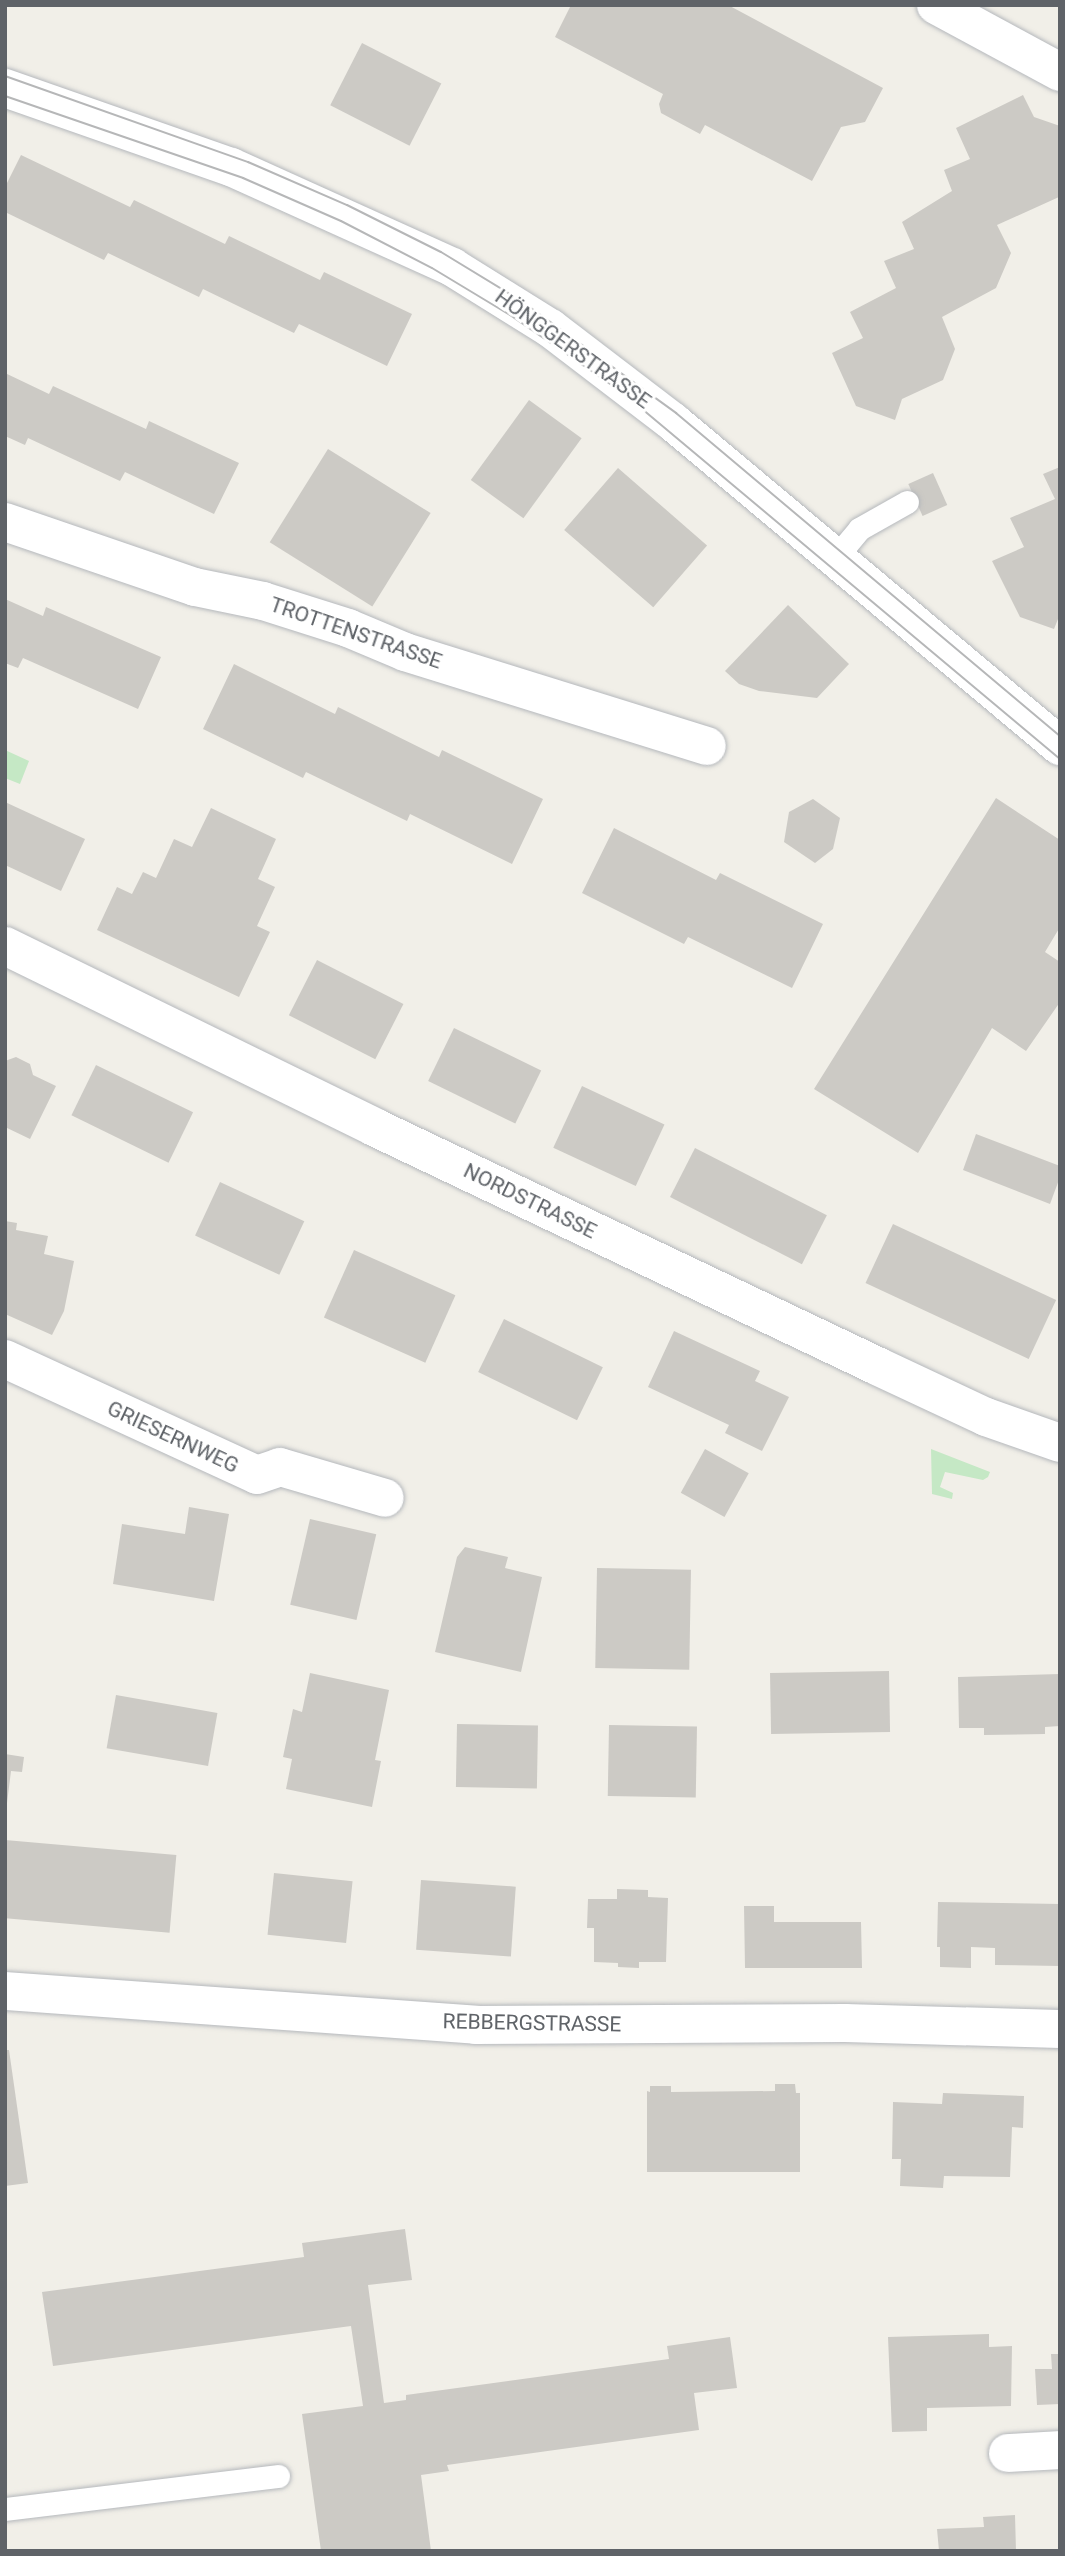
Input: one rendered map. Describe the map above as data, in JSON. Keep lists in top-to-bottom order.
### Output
{
  "streets": {
    "street": [
      "HÖNGGERSTRASSE",
      "TROTTENSTRASSE",
      "NORDSTRASSE",
      "GRIESERNWEG",
      "REBBERGSTRASSE"
    ]
  }
}
